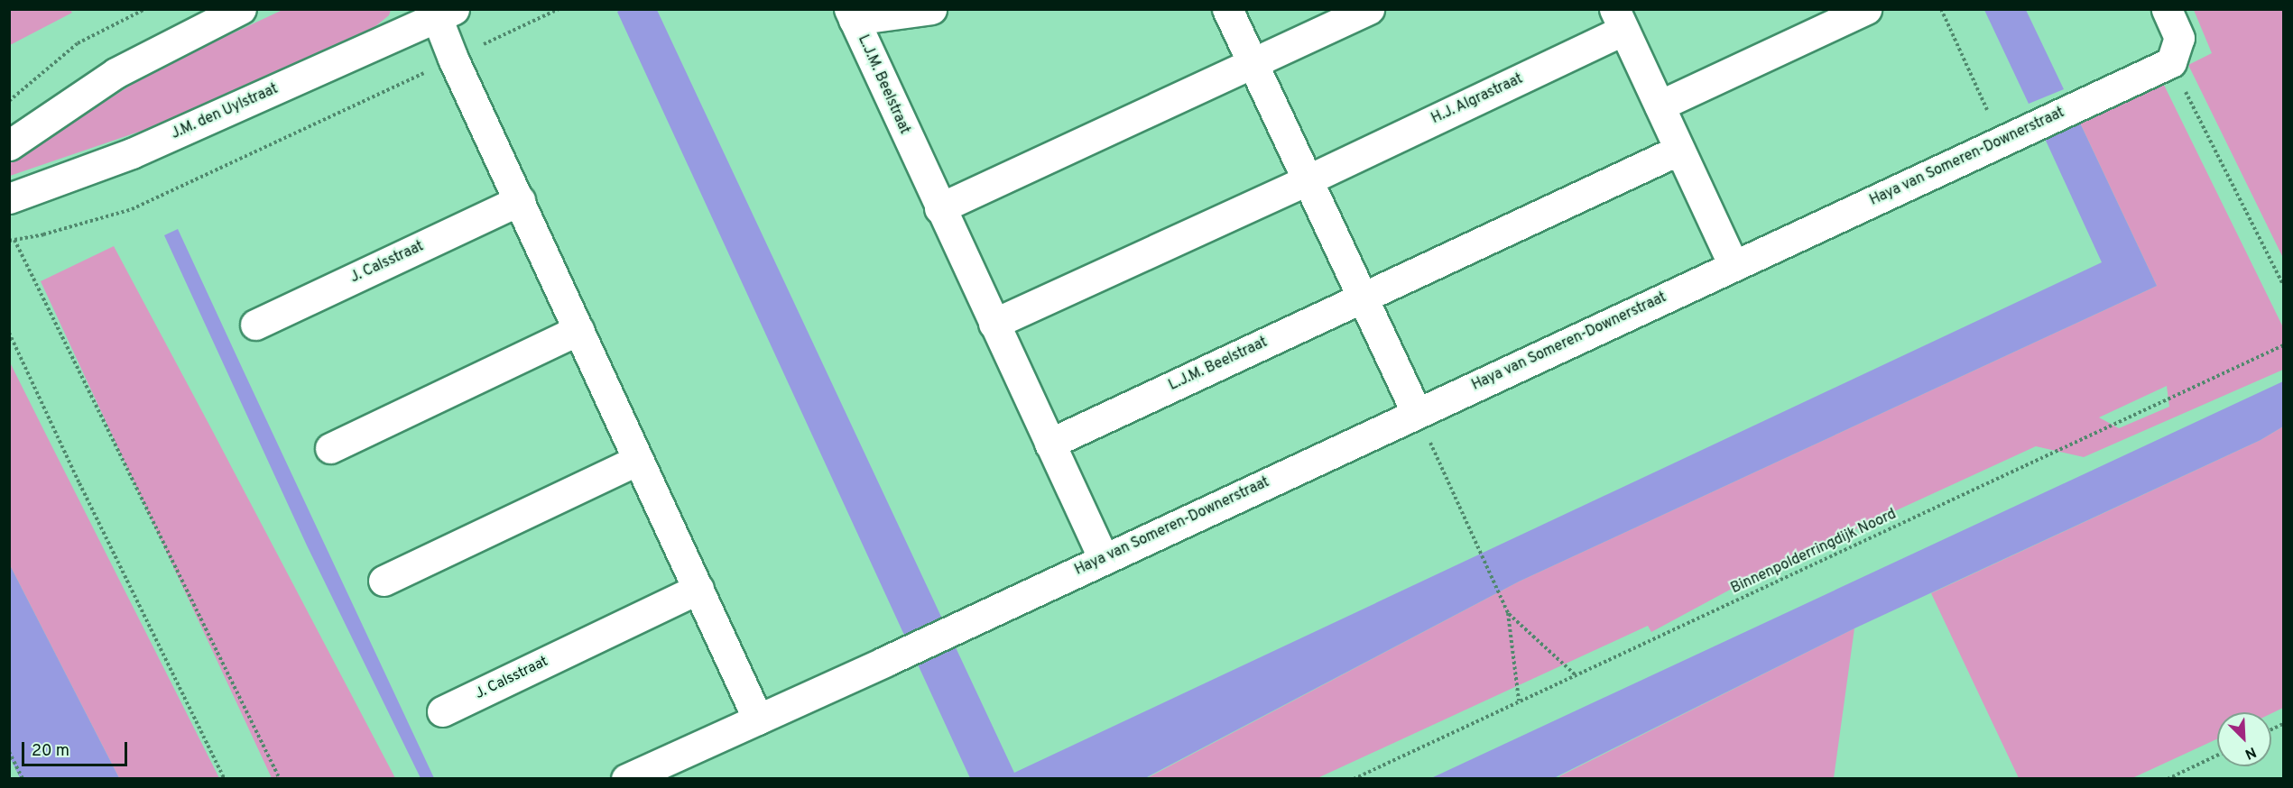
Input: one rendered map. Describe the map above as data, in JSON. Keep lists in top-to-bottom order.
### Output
{
  "streets": {
    "street": [
      "L.J.M. Beelstraat",
      "H.J. Algrastraat",
      "J.M. den Uylstraat",
      "Haya van Someren-Downerstraat",
      "J. Calsstraat"
    ],
    "path": ["Binnenpolderringdijk Noord"]
  },
  "crossings": [
    ["L.J.M. Beelstraat", "Haya van Someren-Downerstraat"],
    ["H.J. Algrastraat", "Haya van Someren-Downerstraat"]
  ],
  "scale_bar": "20 m",
  "north": "bottom right"
}
